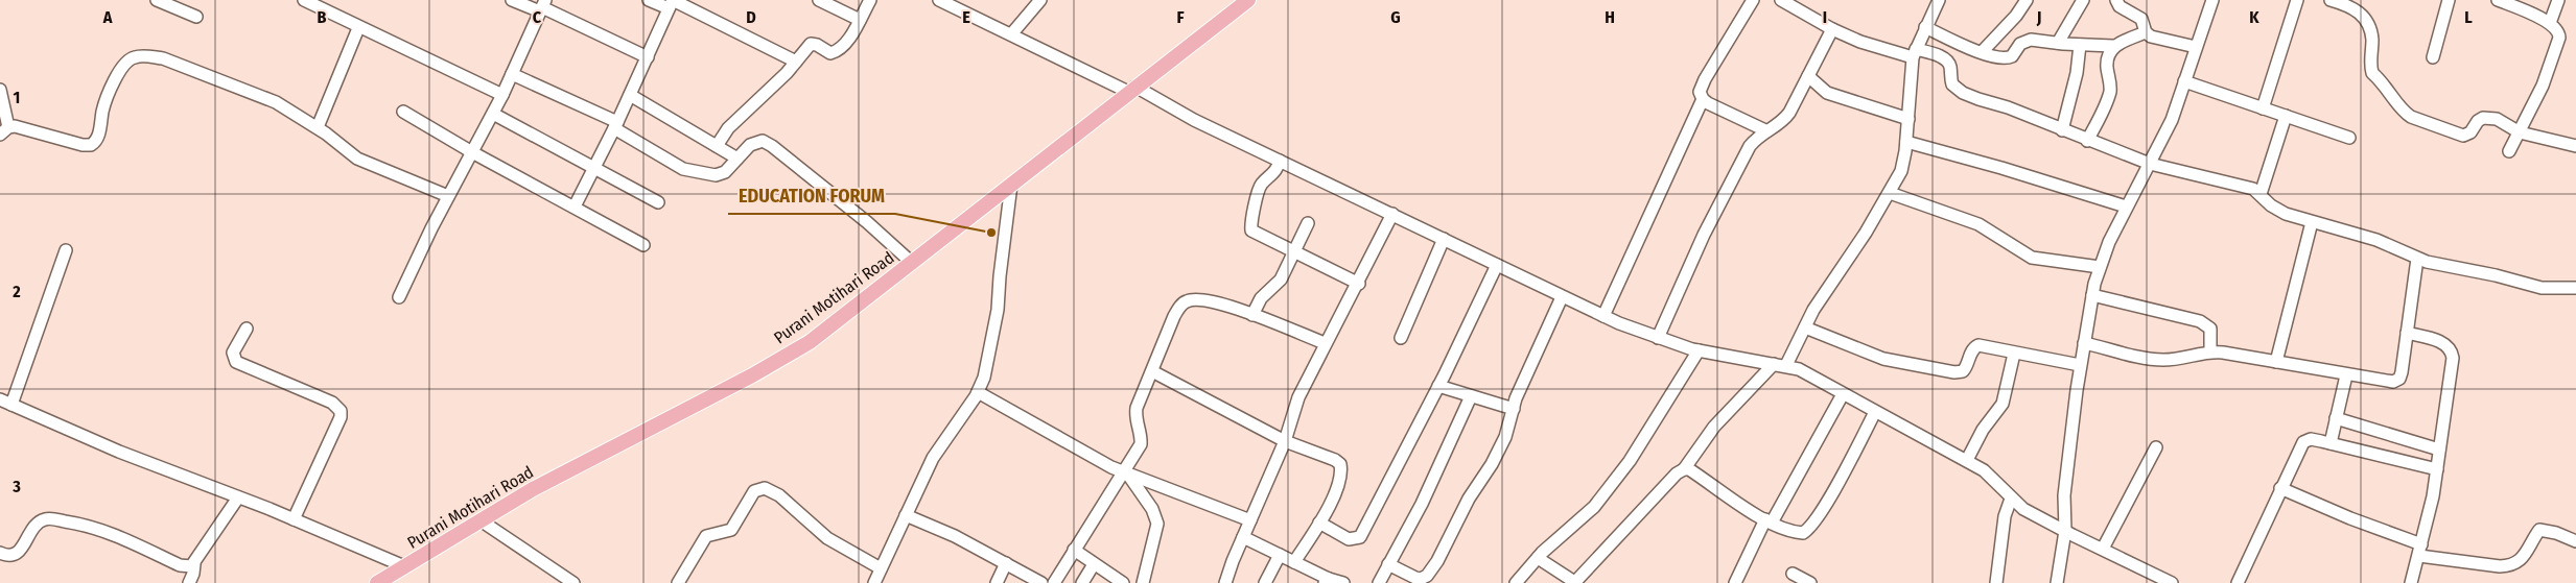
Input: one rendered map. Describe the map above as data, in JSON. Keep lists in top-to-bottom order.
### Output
{
  "streets": {
    "main road": ["Purani Motihari Road"]
  },
  "places": ["EDUCATION FORUM"],
  "grid": {
    "columns": [
      "A",
      "B",
      "C",
      "D",
      "E",
      "F",
      "G",
      "H",
      "I",
      "J",
      "K",
      "L"
    ],
    "rows": ["1", "2", "3"]
  }
}
